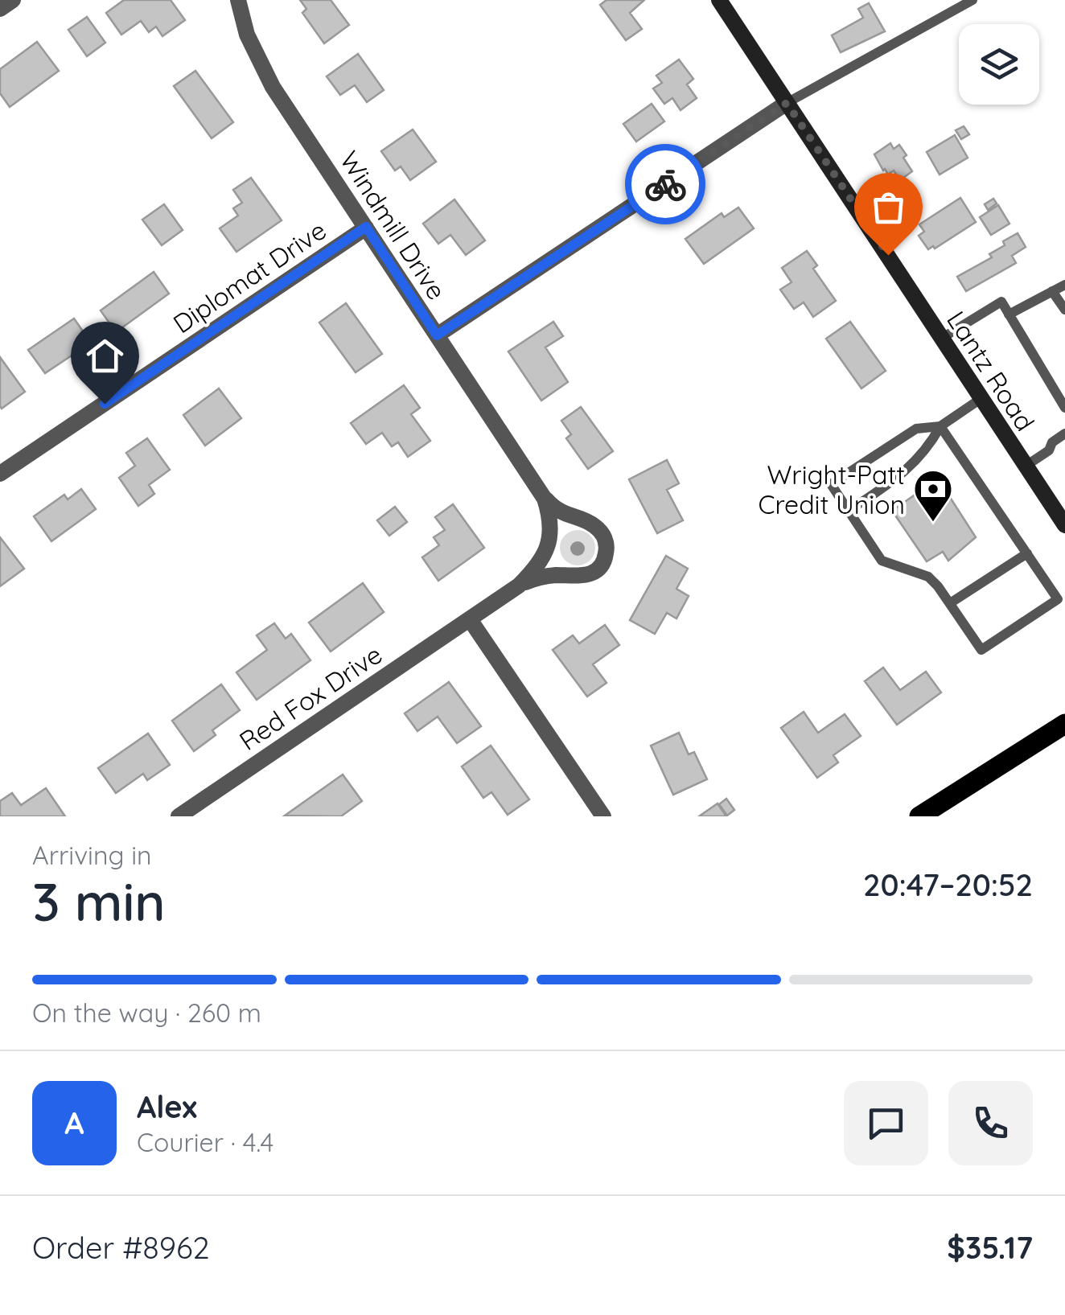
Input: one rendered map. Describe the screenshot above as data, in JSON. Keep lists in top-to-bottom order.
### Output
{
  "streets": {
    "street": [
      "Windmill Drive",
      "Diplomat Drive",
      "Lantz Road",
      "Red Fox Drive"
    ]
  },
  "crossings": [
    ["Windmill Drive", "Diplomat Drive"],
    ["Windmill Drive", "Red Fox Drive"]
  ],
  "places": {
    "bank": ["Wright-Patt Credit Union"]
  },
  "page": {
    "heading": ["3 min", "Arriving in", "20:47–20:52"],
    "panel": [
      "Alex",
      "Courier · 4.4",
      "Order #8962",
      "$35.17"
    ],
    "bar": "On the way · 260 m",
    "round": "A"
  }
}
